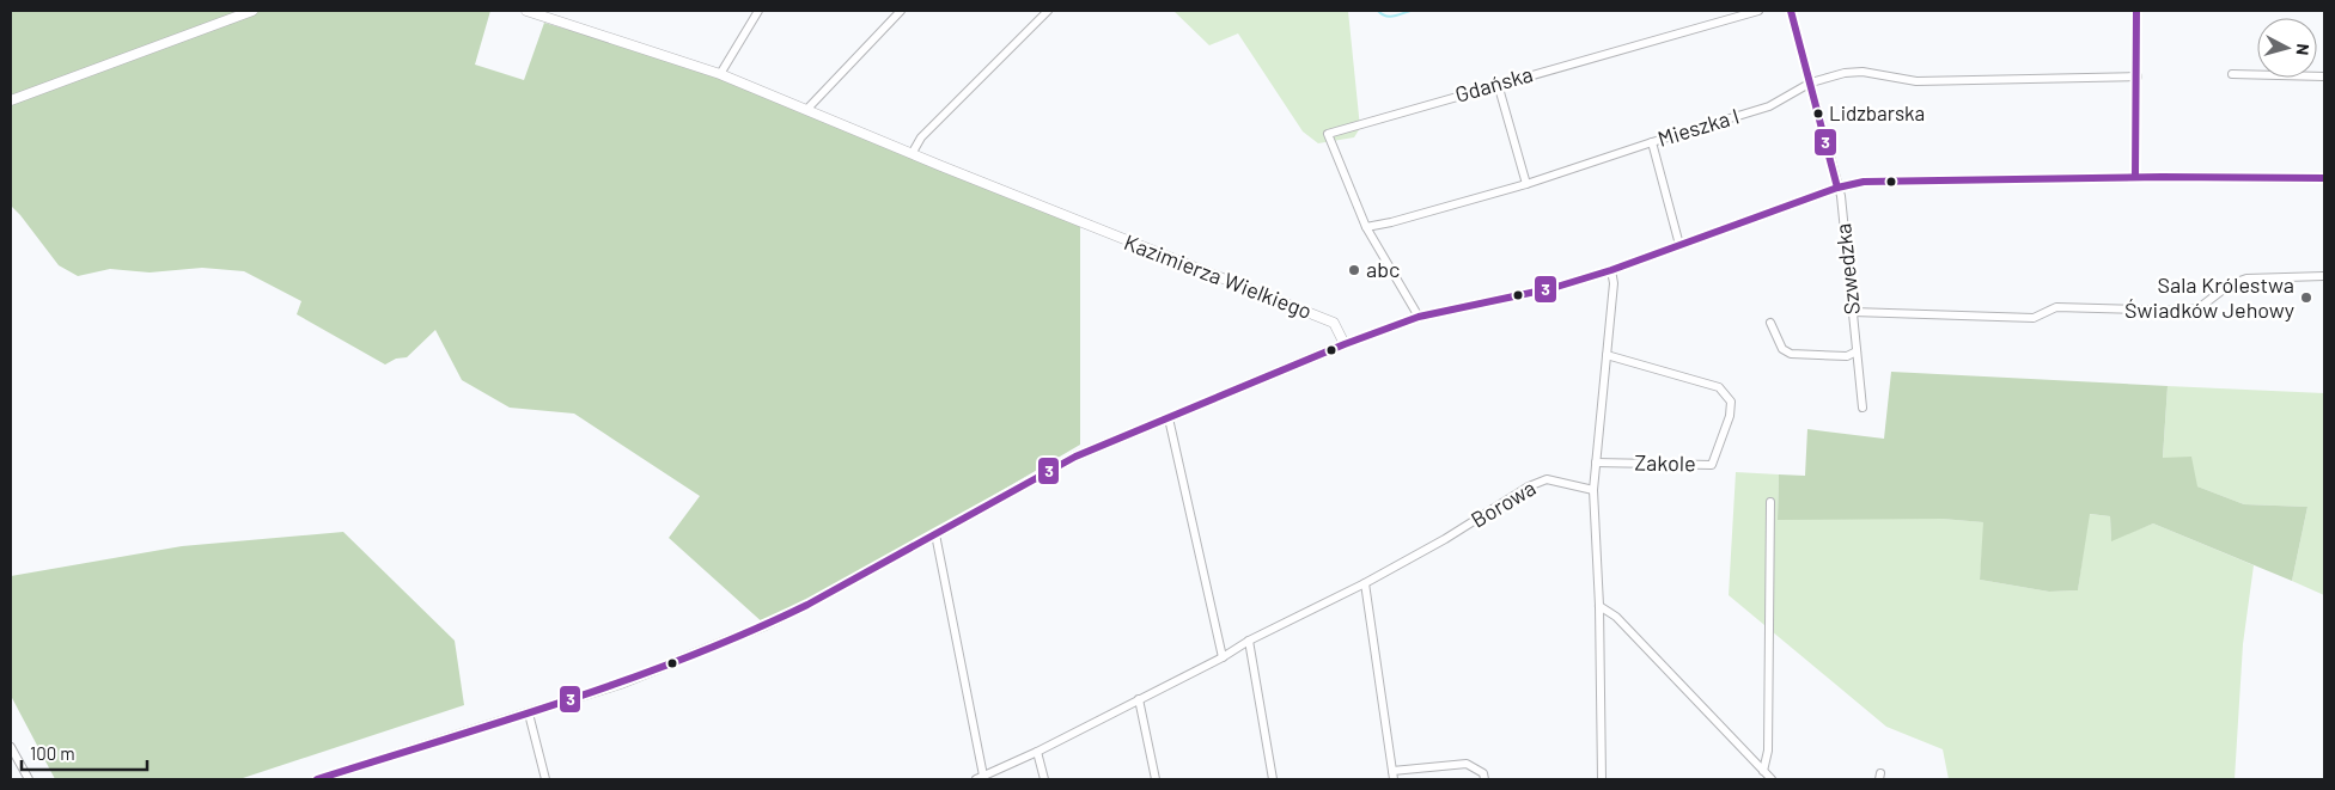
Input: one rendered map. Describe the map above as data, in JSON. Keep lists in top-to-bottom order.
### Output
{
  "streets": {
    "street": [
      "Gdańska",
      "Mieszka I",
      "Szwedzka",
      "Kazimierza Wielkiego",
      "Zakole",
      "Borowa"
    ]
  },
  "crossings": [
    ["Gdańska", "Mieszka I"]
  ],
  "places": ["Lidzbarska", "abc", "Sala Królestwa Świadków Jehowy"],
  "lines": ["transit line 3"],
  "scale_bar": "100 m",
  "north": "right"
}
